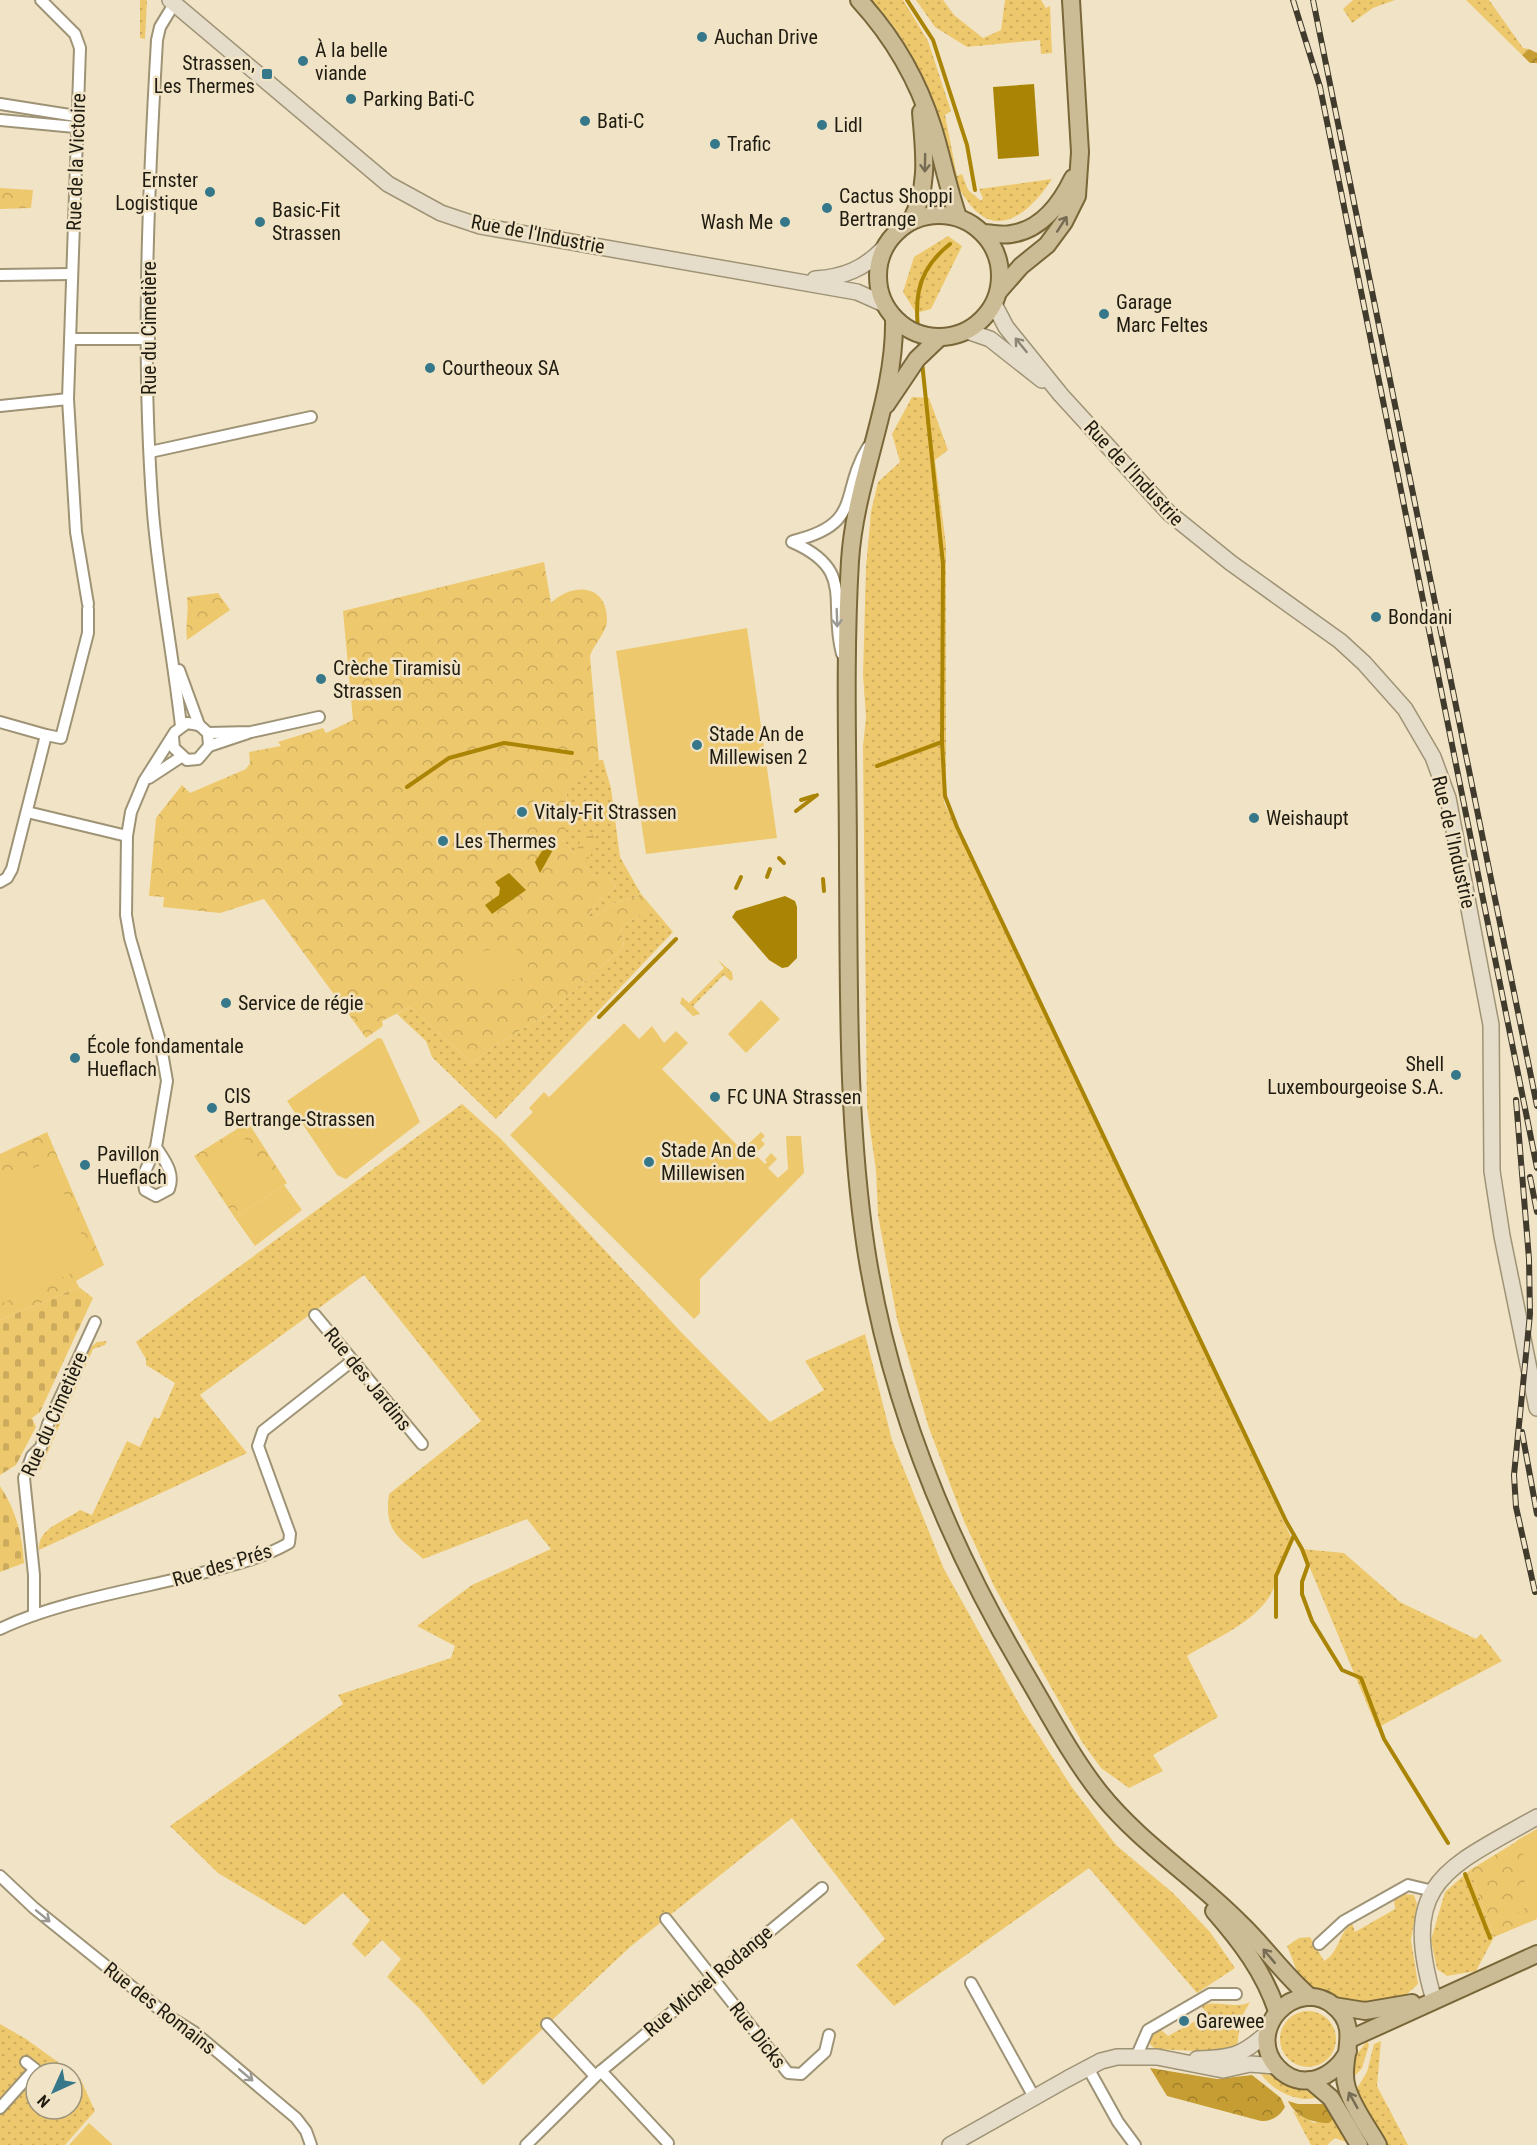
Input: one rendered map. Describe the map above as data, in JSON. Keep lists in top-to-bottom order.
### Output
{
  "streets": {
    "street": [
      "Rue de la Victoire",
      "Rue de l'Industrie",
      "Rue du Cimetière",
      "Rue des Jardins",
      "Rue des Prés",
      "Rue Michel Rodange",
      "Rue des Romains",
      "Rue Dicks"
    ]
  },
  "crossings": [
    ["Rue de l'Industrie", "Rue du Cimetière"],
    ["Rue du Cimetière", "Rue des Prés"],
    ["Rue des Jardins", "Rue des Prés"],
    ["Rue Michel Rodange", "Rue Dicks"]
  ],
  "one_way": ["Rue des Romains"],
  "places": {
    "other": [
      "Auchan Drive",
      "À la belle viande",
      "Parking Bati-C",
      "Bati-C",
      "Lidl",
      "Trafic",
      "Ernster Logistique",
      "Cactus Shoppi Bertrange",
      "Basic-Fit Strassen",
      "Wash Me",
      "Garage Marc Feltes",
      "Courtheoux SA",
      "Bondani",
      "Crèche Tiramisù Strassen",
      "Stade An de Millewisen 2",
      "Vitaly-Fit Strassen",
      "Weishaupt",
      "Les Thermes",
      "Service de régie",
      "École fondamentale Hueflach",
      "Shell Luxembourgeoise S.A.",
      "FC UNA Strassen",
      "CIS Bertrange-Strassen",
      "Stade An de Millewisen",
      "Pavillon Hueflach",
      "Garewee"
    ],
    "transit": ["Strassen, Les Thermes"]
  },
  "north": "bottom left"
}
